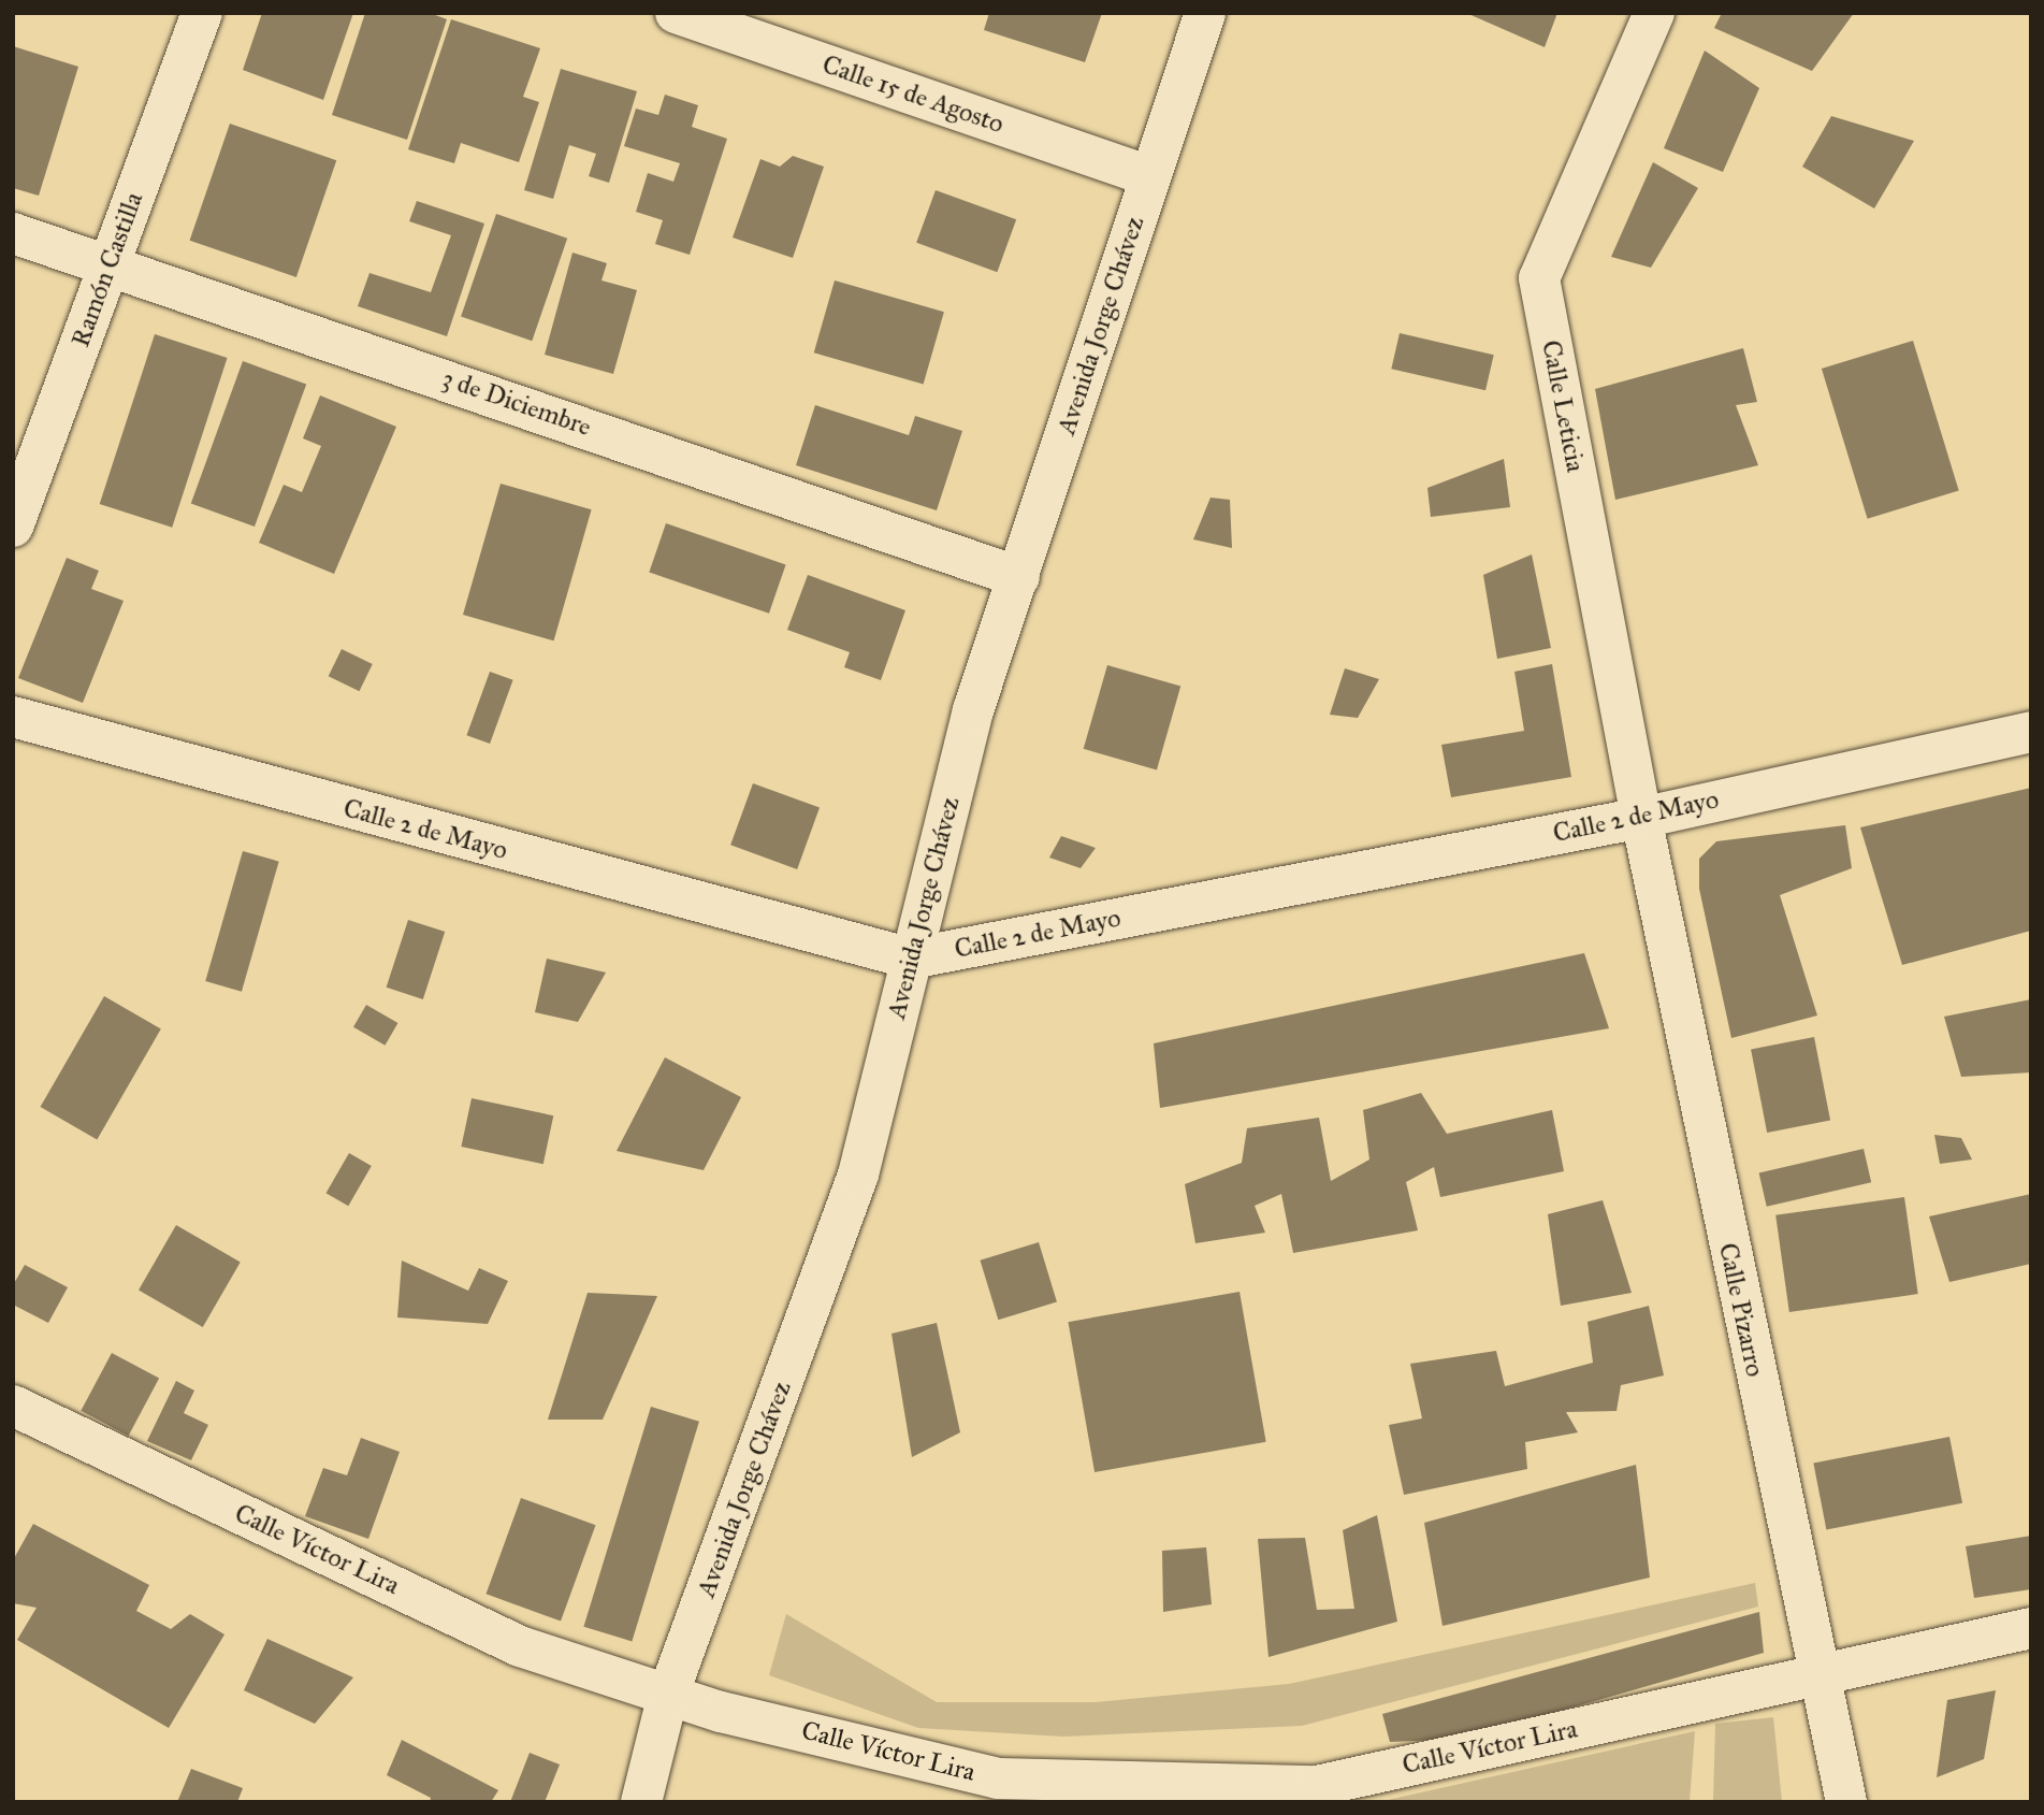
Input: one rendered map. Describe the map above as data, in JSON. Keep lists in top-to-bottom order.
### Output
{
  "streets": {
    "street": [
      "Calle 15 de Agosto",
      "Ramón Castilla",
      "Avenida Jorge Chávez",
      "3 de Diciembre",
      "Calle Leticia",
      "Calle 2 de Mayo",
      "Calle Pizarro",
      "Calle Víctor Lira"
    ]
  },
  "crossings": [
    ["Calle 15 de Agosto", "Avenida Jorge Chávez"],
    ["Ramón Castilla", "3 de Diciembre"],
    ["Avenida Jorge Chávez", "3 de Diciembre"],
    ["Avenida Jorge Chávez", "Calle 2 de Mayo"],
    ["Avenida Jorge Chávez", "Calle Víctor Lira"],
    ["Calle Leticia", "Calle 2 de Mayo"],
    ["Calle Leticia", "Calle Pizarro"],
    ["Calle 2 de Mayo", "Calle Pizarro"],
    ["Calle Pizarro", "Calle Víctor Lira"]
  ]
}
